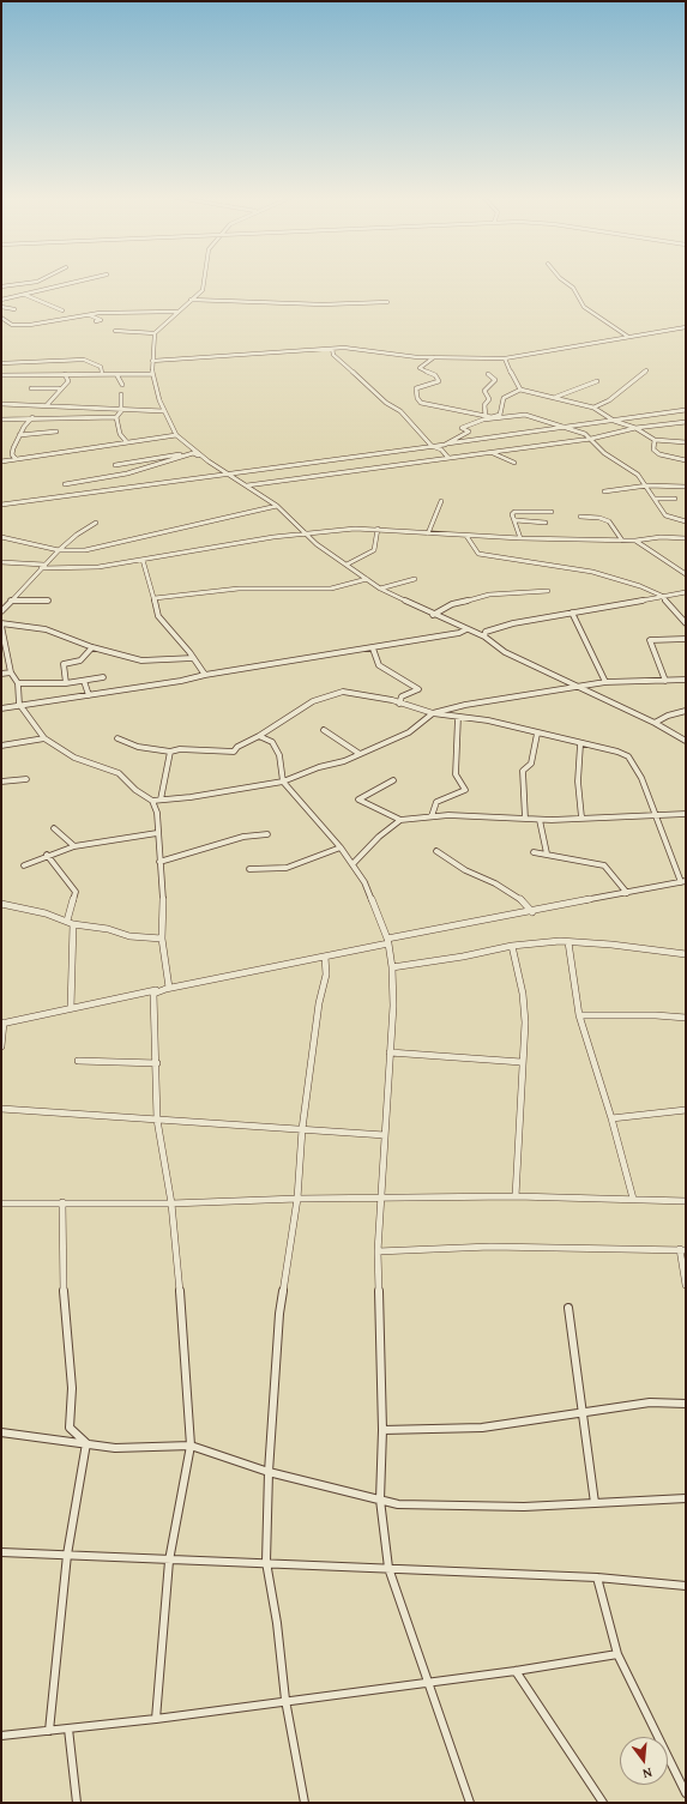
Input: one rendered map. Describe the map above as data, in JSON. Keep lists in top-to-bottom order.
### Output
{
  "north": "bottom"
}
